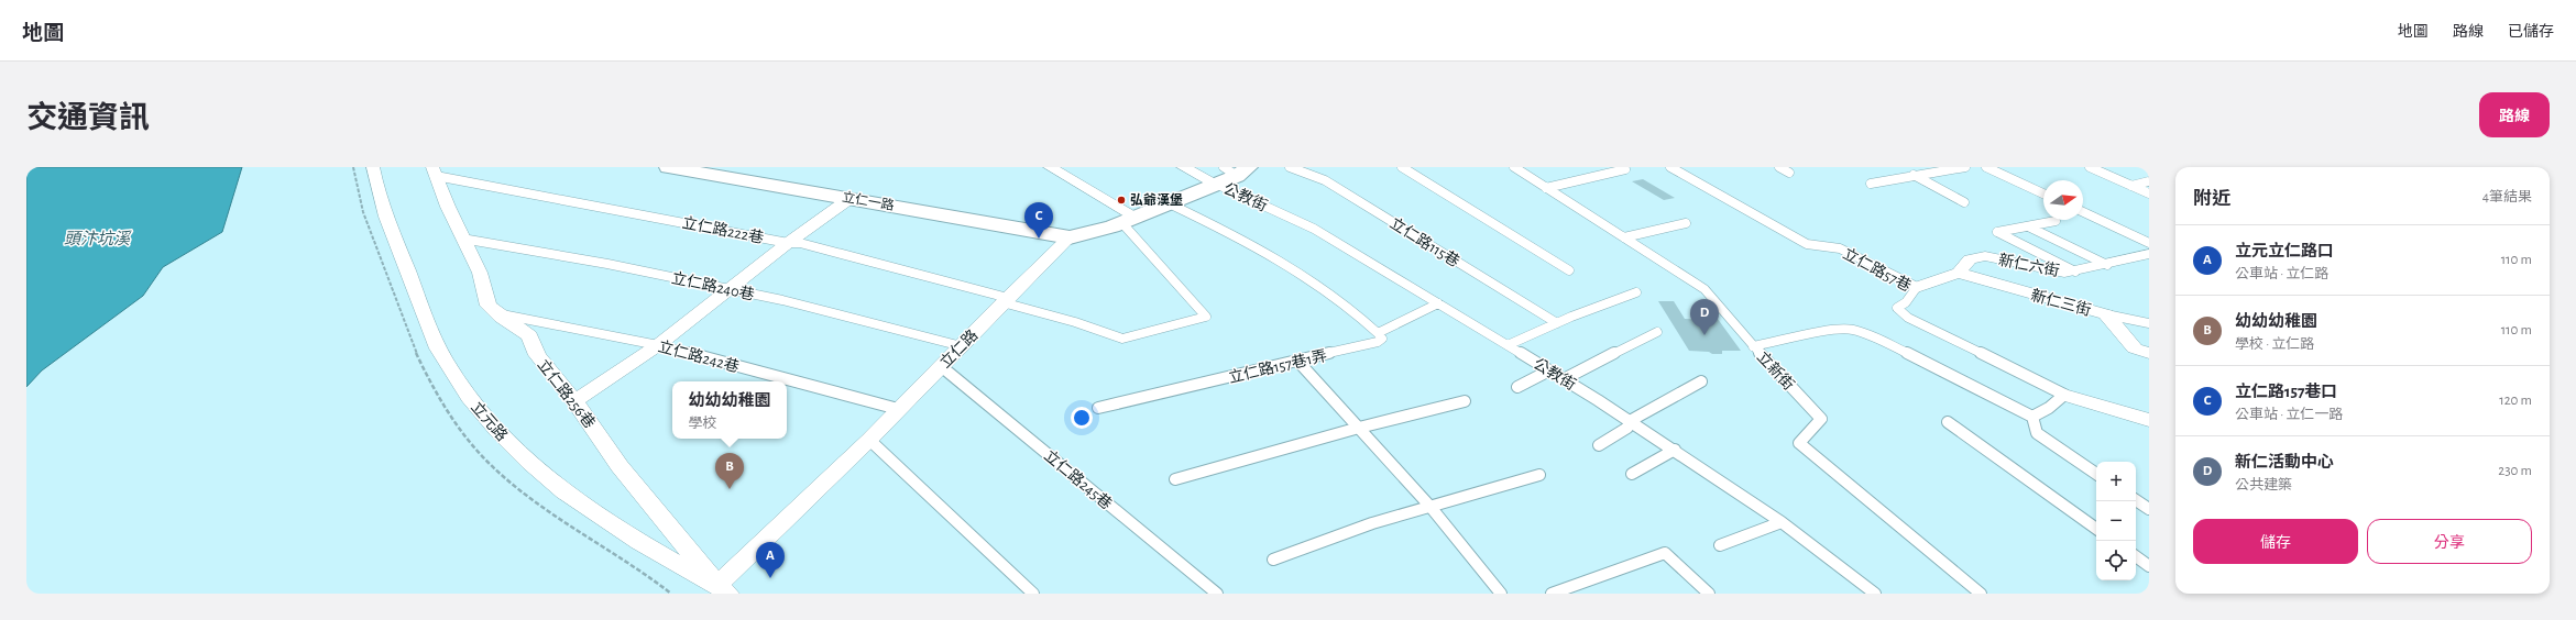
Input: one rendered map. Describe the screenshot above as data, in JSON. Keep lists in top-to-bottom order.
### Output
{
  "streets": {
    "street": [
      "立仁一路",
      "新仁六街",
      "新仁三街",
      "立仁路",
      "立仁路256巷",
      "立元路"
    ],
    "lane": [
      "公教街",
      "立仁路222巷",
      "立仁路115巷",
      "立仁路57巷",
      "立仁路240巷",
      "立仁路242巷",
      "立仁路157巷1弄",
      "立新街",
      "立仁路245巷"
    ]
  },
  "crossings": [
    ["公教街", "立仁路"],
    ["公教街", "立仁路157巷1弄"],
    ["立仁一路", "立仁路"],
    ["立仁路222巷", "立仁路"],
    ["立仁路222巷", "立仁路256巷"],
    ["新仁六街", "立仁路57巷"],
    ["新仁六街", "新仁三街"],
    ["立仁路240巷", "立仁路"],
    ["立仁路240巷", "立仁路256巷"],
    ["立仁路", "立仁路242巷"],
    ["立仁路", "立仁路256巷"],
    ["立仁路", "立元路"],
    ["立仁路", "立仁路245巷"],
    ["立仁路242巷", "立仁路256巷"],
    ["立仁路256巷", "立元路"]
  ],
  "water": ["頭汴坑溪"],
  "places": ["弘爺漢堡"],
  "north": "right",
  "page": {
    "header": "地圖",
    "nav": ["地圖", "路線", "已儲存"],
    "title": "交通資訊",
    "buttons": [
      "路線",
      ["儲存", "分享"]
    ],
    "heading": ["附近", "4筆結果"],
    "pins": [
      "C",
      "D",
      "B",
      "A"
    ],
    "list": [
      {
        "mark": "A",
        "name": "立元立仁路口",
        "note": "公車站 · 立仁路",
        "value": "110 m"
      },
      {
        "mark": "B",
        "name": "幼幼幼稚園",
        "note": "學校 · 立仁路",
        "value": "110 m"
      },
      {
        "mark": "C",
        "name": "立仁路157巷口",
        "note": "公車站 · 立仁一路",
        "value": "120 m"
      },
      {
        "mark": "D",
        "name": "新仁活動中心",
        "note": "公共建築",
        "value": "230 m"
      }
    ],
    "popup": ["幼幼幼稚園", "學校"],
    "map_buttons": ["+", "−"]
  }
}
